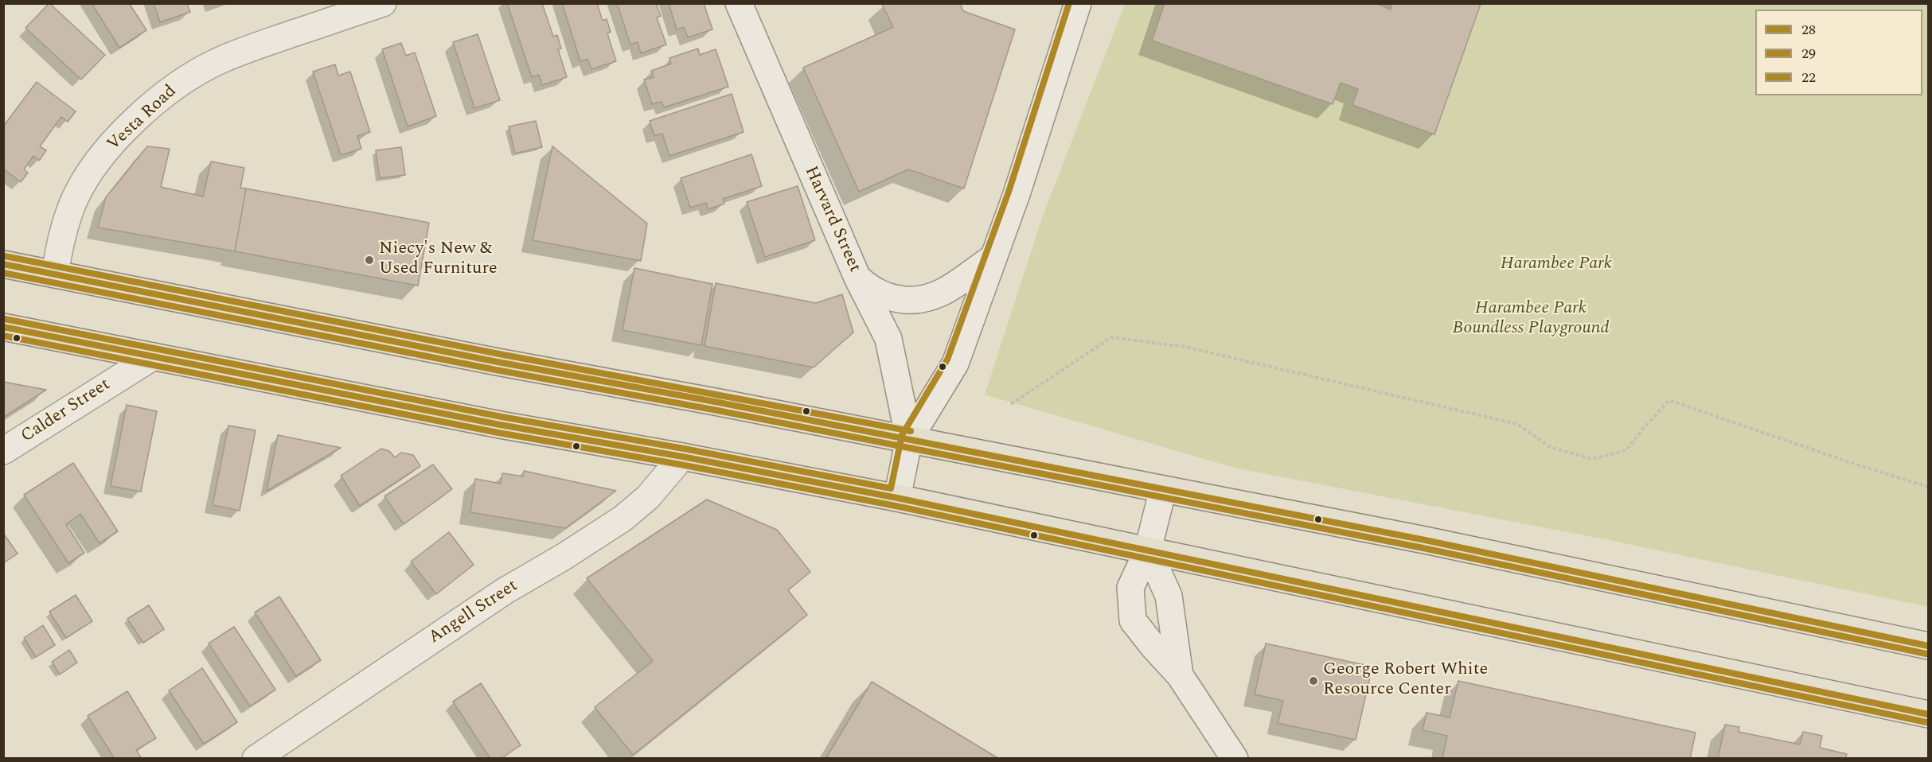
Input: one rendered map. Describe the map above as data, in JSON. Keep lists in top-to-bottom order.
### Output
{
  "streets": {
    "main road": [
      "Vesta Road",
      "Harvard Street",
      "Calder Street",
      "Angell Street"
    ]
  },
  "parks": ["Harambee Park", "Harambee Park Boundless Playground"],
  "places": ["Niecy's New & Used Furniture", "George Robert White Resource Center"],
  "lines": ["transit line 22", "transit line 28", "transit line 29"],
  "legend": ["28", "29", "22"]
}
